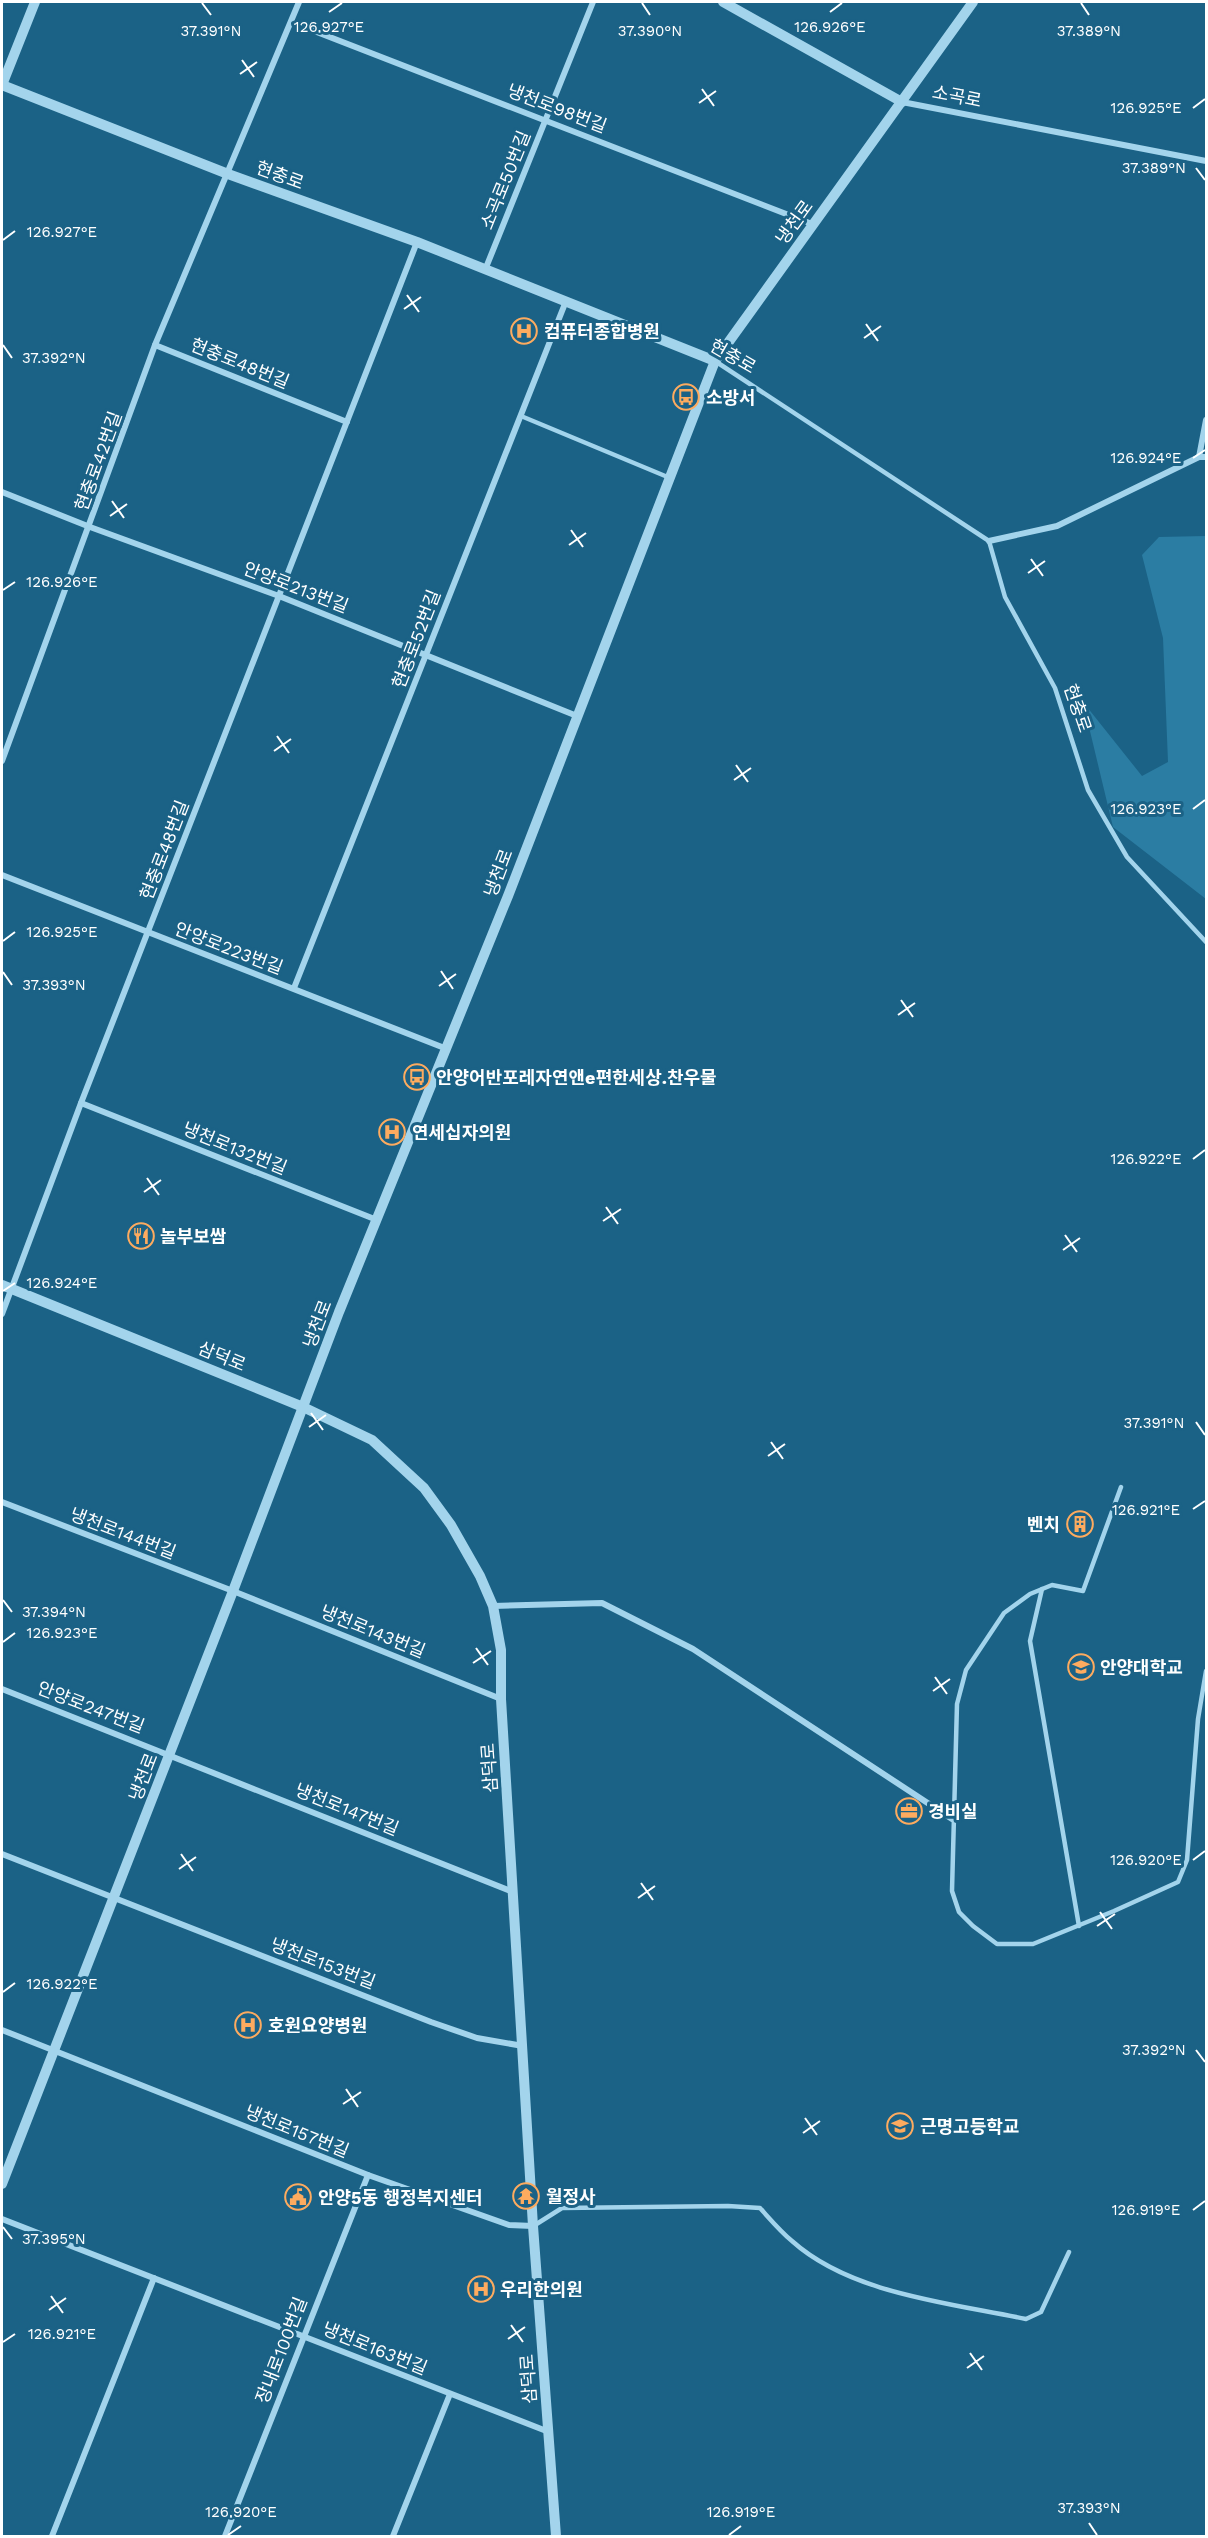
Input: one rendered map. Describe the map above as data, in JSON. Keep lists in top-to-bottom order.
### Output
{
  "streets": {
    "street": [
      "소곡로",
      "냉천로98번길",
      "현충로",
      "소곡로50번길",
      "냉천로",
      "현충로48번길",
      "현충로42번길",
      "안양로213번길",
      "현충로52번길",
      "안양로223번길",
      "냉천로132번길",
      "삼덕로",
      "냉천로144번길",
      "냉천로143번길",
      "안양로247번길",
      "냉천로147번길",
      "냉천로153번길",
      "냉천로157번길",
      "냉천로163번길",
      "장내로100번길"
    ]
  },
  "crossings": [
    ["소곡로", "냉천로"],
    ["냉천로98번길", "소곡로50번길"],
    ["냉천로98번길", "냉천로"],
    ["냉천로98번길", "현충로42번길"],
    ["현충로", "소곡로50번길"],
    ["현충로", "냉천로"],
    ["현충로", "현충로48번길"],
    ["현충로", "현충로42번길"],
    ["현충로", "현충로52번길"],
    ["냉천로", "안양로213번길"],
    ["냉천로", "안양로223번길"],
    ["냉천로", "냉천로132번길"],
    ["냉천로", "삼덕로"],
    ["냉천로", "냉천로144번길"],
    ["냉천로", "냉천로143번길"],
    ["냉천로", "안양로247번길"],
    ["냉천로", "냉천로147번길"],
    ["냉천로", "냉천로153번길"],
    ["냉천로", "냉천로157번길"],
    ["현충로48번길", "현충로42번길"],
    ["현충로48번길", "안양로213번길"],
    ["현충로48번길", "안양로223번길"],
    ["현충로48번길", "냉천로132번길"],
    ["현충로48번길", "삼덕로"],
    ["현충로42번길", "안양로213번길"],
    ["안양로213번길", "현충로52번길"],
    ["현충로52번길", "안양로223번길"],
    ["삼덕로", "냉천로143번길"],
    ["삼덕로", "냉천로147번길"],
    ["삼덕로", "냉천로153번길"],
    ["삼덕로", "냉천로157번길"],
    ["삼덕로", "냉천로163번길"],
    ["냉천로144번길", "냉천로143번길"],
    ["안양로247번길", "냉천로147번길"],
    ["냉천로157번길", "장내로100번길"],
    ["냉천로163번길", "장내로100번길"]
  ],
  "places": {
    "hospital": [
      "컴퓨터종합병원",
      "연세십자의원",
      "호원요양병원",
      "우리한의원"
    ],
    "bus stop": ["소방서", "안양어반포레자연앤e편한세상.찬우물"],
    "restaurant": ["놀부보쌈"],
    "building": ["벤치"],
    "school or university": ["안양대학교", "근명고등학교"],
    "office": ["경비실"],
    "temple": ["월정사"],
    "public building": ["안양5동 행정복지센터"]
  },
  "coordinates": [
    "126.927°E",
    "126.926°E",
    "37.391°N",
    "37.390°N",
    "37.389°N",
    "126.925°E",
    "37.392°N",
    "126.924°E",
    "126.923°E",
    "37.393°N",
    "126.922°E",
    "126.921°E",
    "37.394°N",
    "126.920°E",
    "126.919°E",
    "37.395°N"
  ]
}
